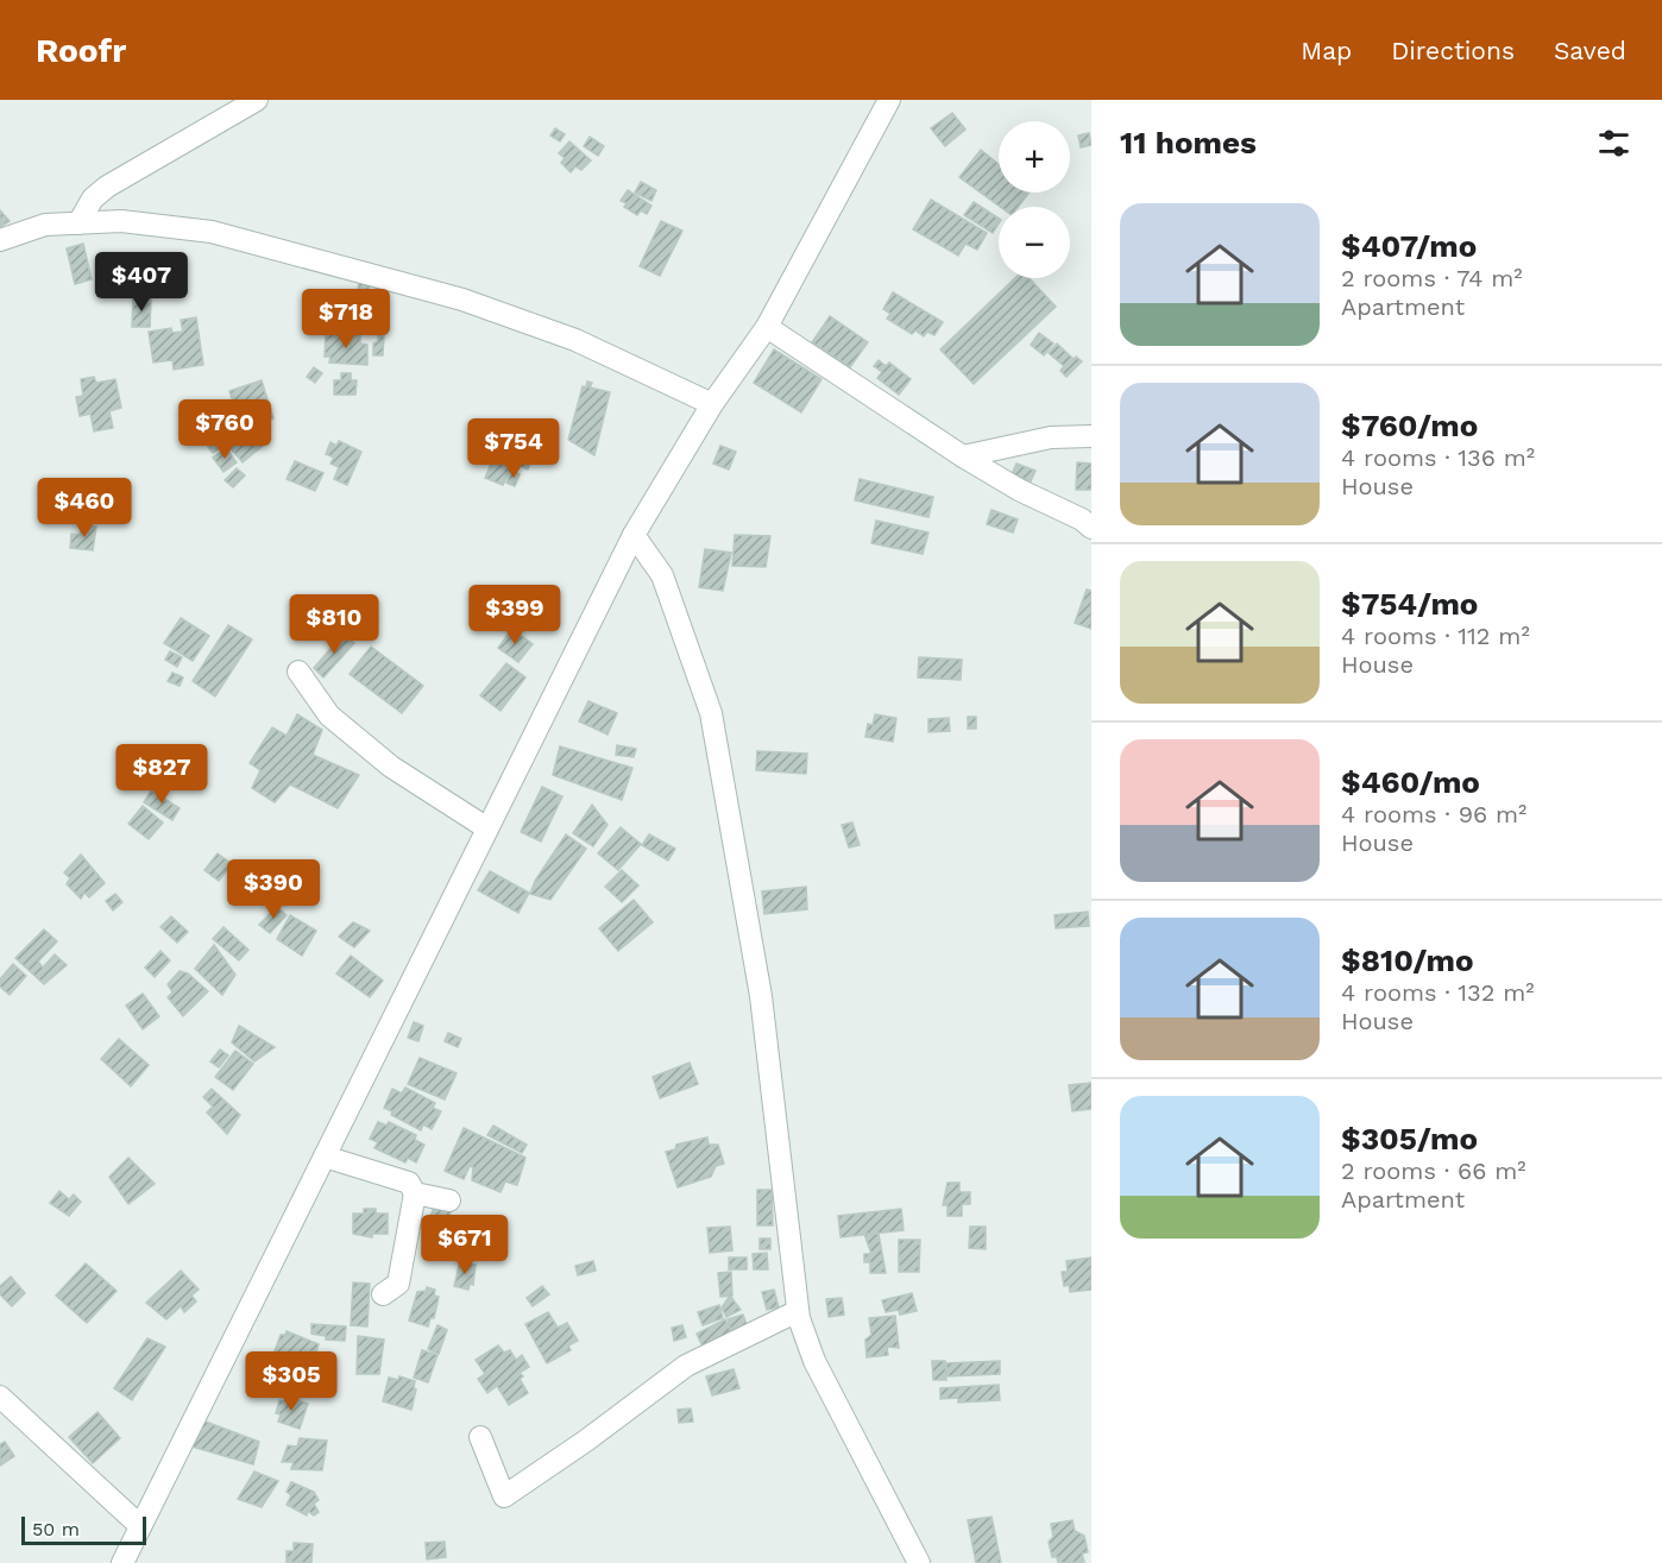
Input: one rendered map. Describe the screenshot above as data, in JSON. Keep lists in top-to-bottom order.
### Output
{
  "scale_bar": "50 m",
  "page": {
    "header": "Roofr",
    "nav": ["Map", "Directions", "Saved"],
    "heading": "11 homes",
    "map_buttons": ["+", "−"],
    "list": [
      {
        "name": "$407/mo",
        "note": "2 rooms · 74 m² · Apartment"
      },
      {
        "name": "$760/mo",
        "note": "4 rooms · 136 m² · House"
      },
      {
        "name": "$754/mo",
        "note": "4 rooms · 112 m² · House"
      },
      {
        "name": "$460/mo",
        "note": "4 rooms · 96 m² · House"
      },
      {
        "name": "$810/mo",
        "note": "4 rooms · 132 m² · House"
      },
      {
        "name": "$305/mo",
        "note": "2 rooms · 66 m² · Apartment"
      }
    ],
    "price": [
      "$407",
      "$718",
      "$760",
      "$754",
      "$460",
      "$399",
      "$810",
      "$827",
      "$390",
      "$671",
      "$305"
    ],
    "scale": "50 m"
  }
}
